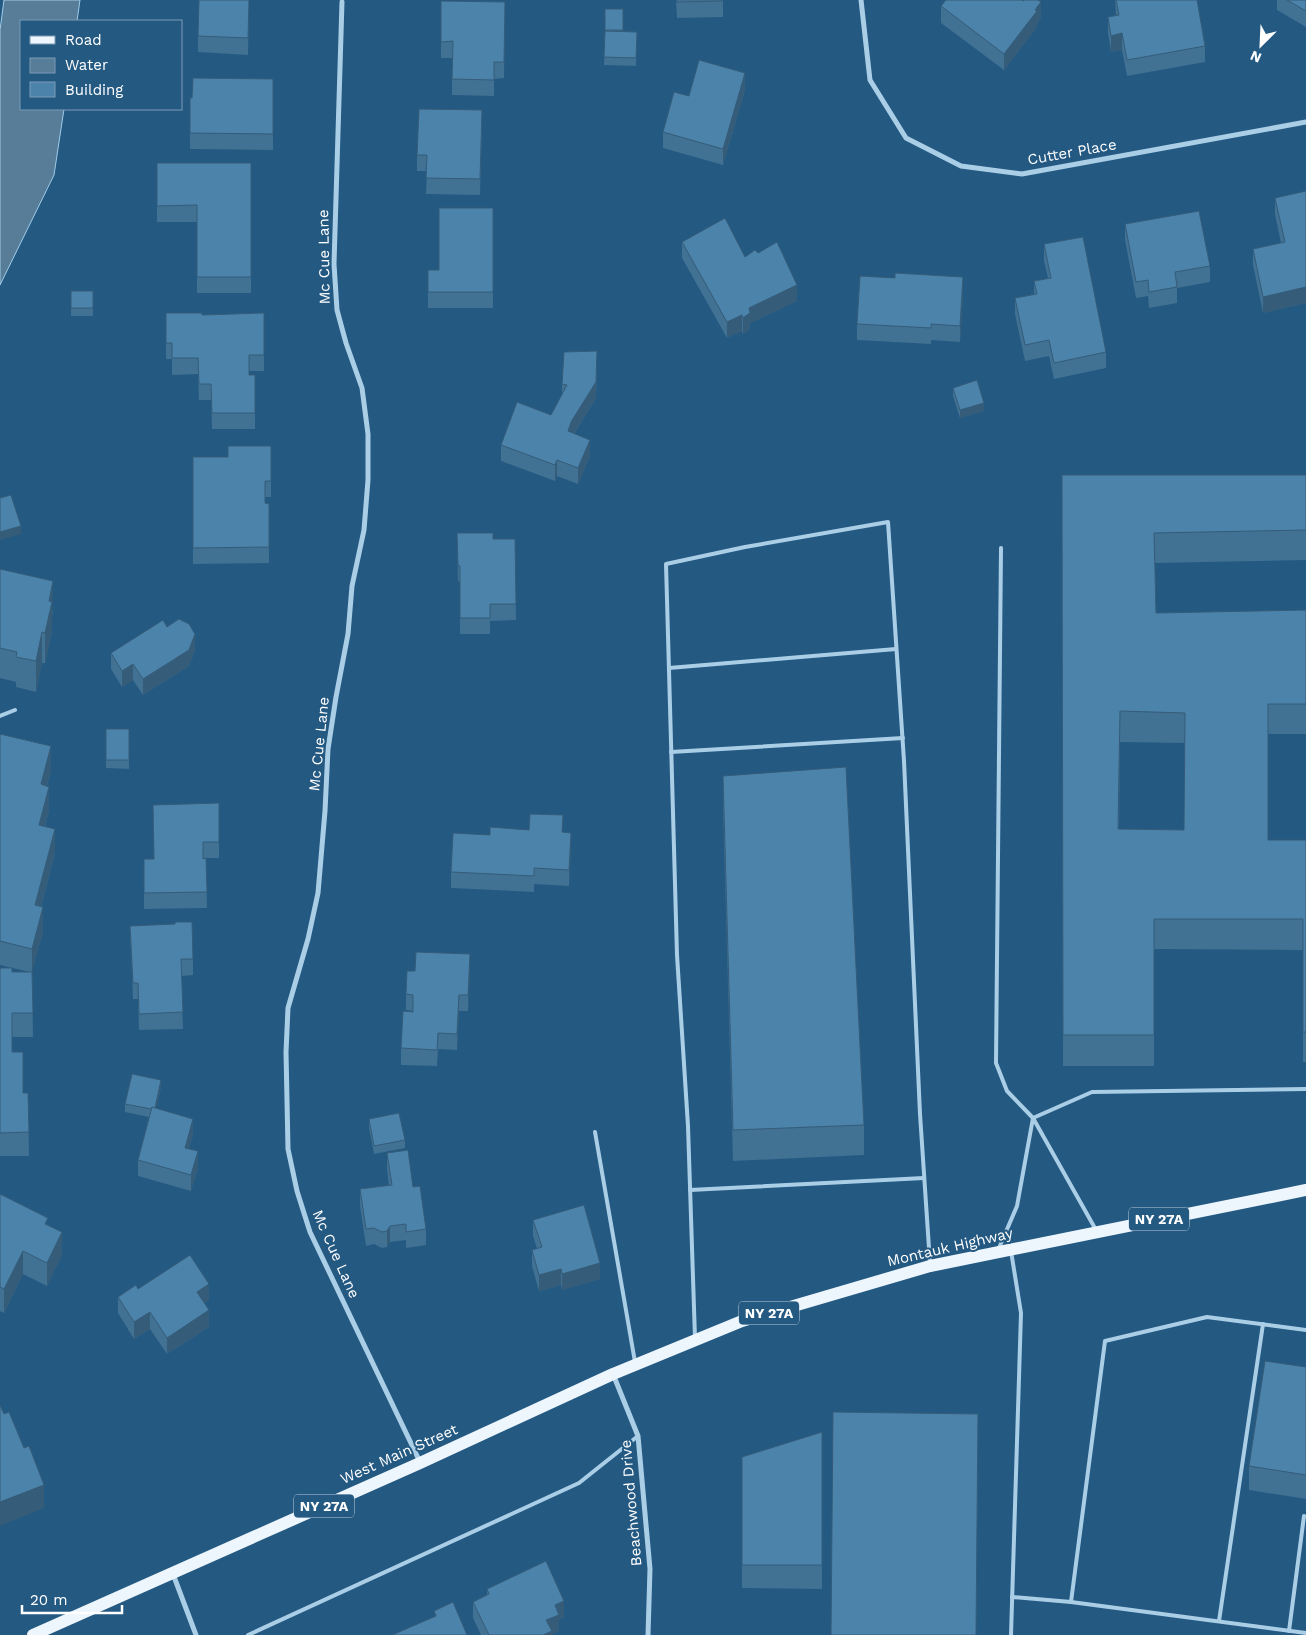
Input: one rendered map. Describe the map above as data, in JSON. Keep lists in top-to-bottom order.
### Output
{
  "streets": {
    "main road": ["NY 27A", "Montauk Highway", "West Main Street"],
    "street": ["Cutter Place", "Mc Cue Lane", "Beachwood Drive"]
  },
  "crossings": [
    ["Mc Cue Lane", "West Main Street"],
    ["Montauk Highway", "West Main Street"],
    ["Montauk Highway", "Beachwood Drive"],
    ["West Main Street", "Beachwood Drive"]
  ],
  "legend": ["Road", "Water", "Building"],
  "scale_bar": "20 m",
  "north": "bottom left"
}
